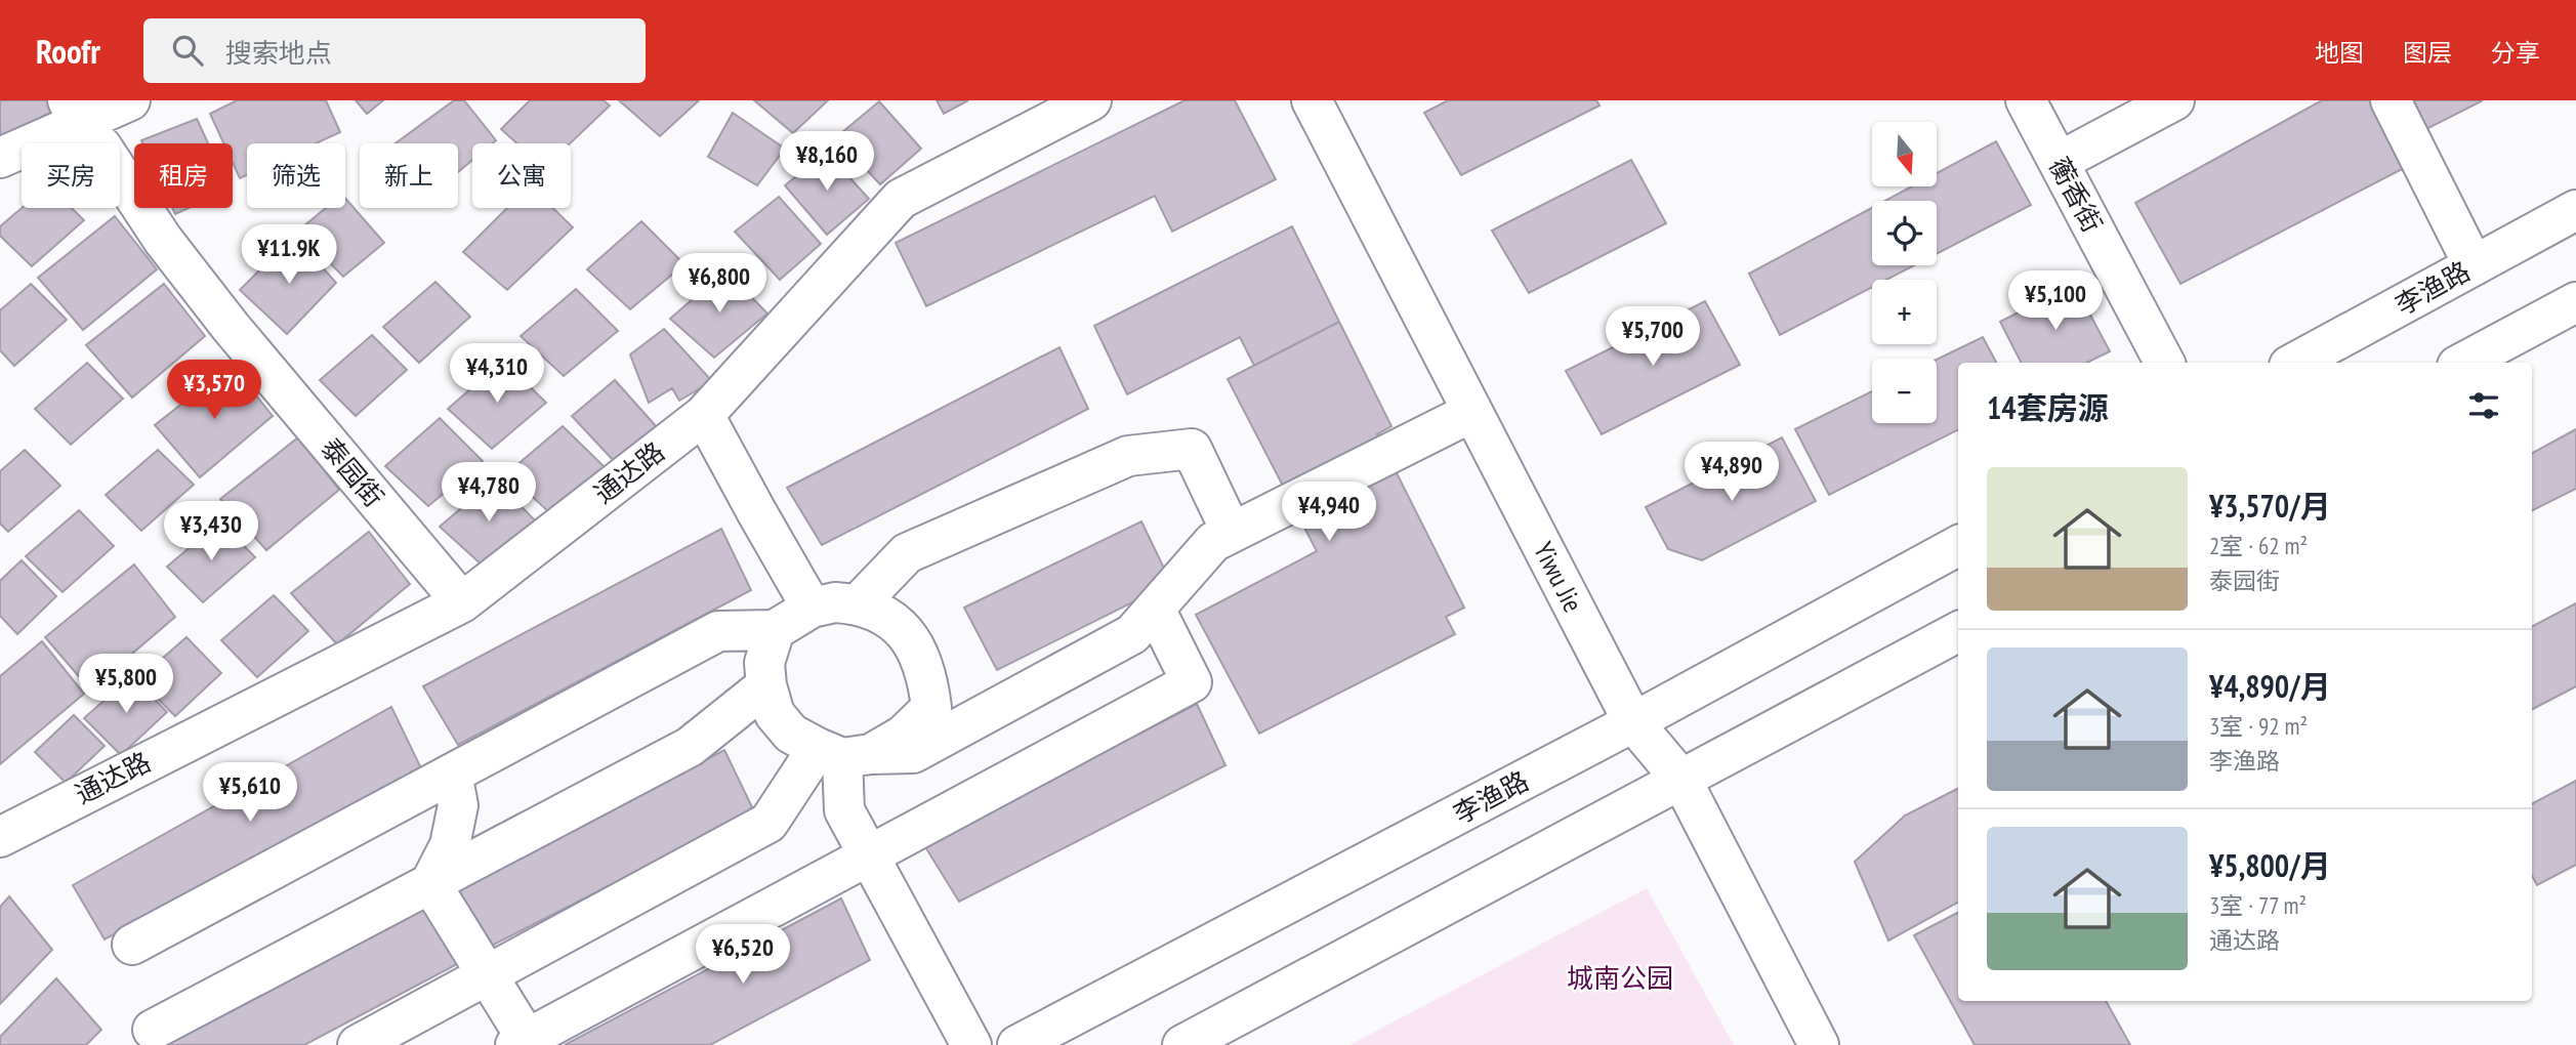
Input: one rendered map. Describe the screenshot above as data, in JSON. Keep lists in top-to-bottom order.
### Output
{
  "streets": {
    "street": [
      "蘅香街",
      "李渔路",
      "泰园街",
      "通达路",
      "Yiwu Jie"
    ]
  },
  "crossings": [
    ["李渔路", "Yiwu Jie"],
    ["泰园街", "通达路"]
  ],
  "parks": ["城南公园"],
  "north": "bottom",
  "page": {
    "header": "Roofr",
    "search": "搜索地点",
    "nav": ["地图", "图层", "分享"],
    "map_buttons": ["+", "−"],
    "price": [
      "¥8,160",
      "¥11.9K",
      "¥6,800",
      "¥5,100",
      "¥5,700",
      "¥4,310",
      "¥3,570",
      "¥4,890",
      "¥4,780",
      "¥4,940",
      "¥3,430",
      "¥5,800",
      "¥5,610",
      "¥6,520"
    ],
    "chip": [
      "买房",
      "租房",
      "筛选",
      "新上",
      "公寓"
    ],
    "heading": "14套房源",
    "list": [
      {
        "name": "¥3,570/月",
        "note": "2室 · 62 m² · 泰园街"
      },
      {
        "name": "¥4,890/月",
        "note": "3室 · 92 m² · 李渔路"
      },
      {
        "name": "¥5,800/月",
        "note": "3室 · 77 m² · 通达路"
      }
    ]
  }
}
